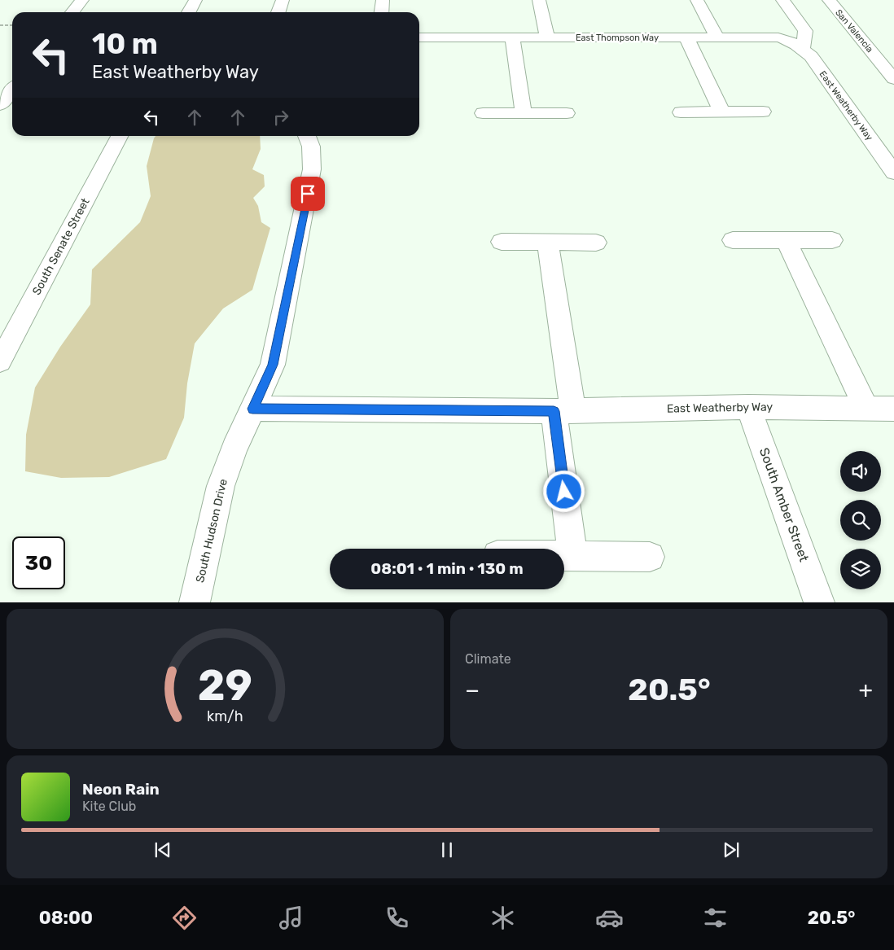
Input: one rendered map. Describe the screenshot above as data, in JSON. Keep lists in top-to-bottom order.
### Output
{
  "streets": {
    "street": [
      "San Valencia",
      "East Thompson Way",
      "East Weatherby Way",
      "South Senate Street",
      "South Amber Street",
      "South Hudson Drive"
    ]
  },
  "crossings": [
    ["East Thompson Way", "East Weatherby Way"],
    ["East Weatherby Way", "South Amber Street"],
    ["East Weatherby Way", "South Hudson Drive"]
  ],
  "page": {
    "turn": ["10 m", "East Weatherby Way"],
    "limit": "30",
    "trip": "08:01 · 1 min · 130 m",
    "tile": "Climate",
    "heat": ["−", "20.5°", "+"],
    "song": ["Neon Rain", "Kite Club"],
    "tabs": ["08:00", "20.5°"],
    "gauge": ["29", "km/h"]
  }
}
